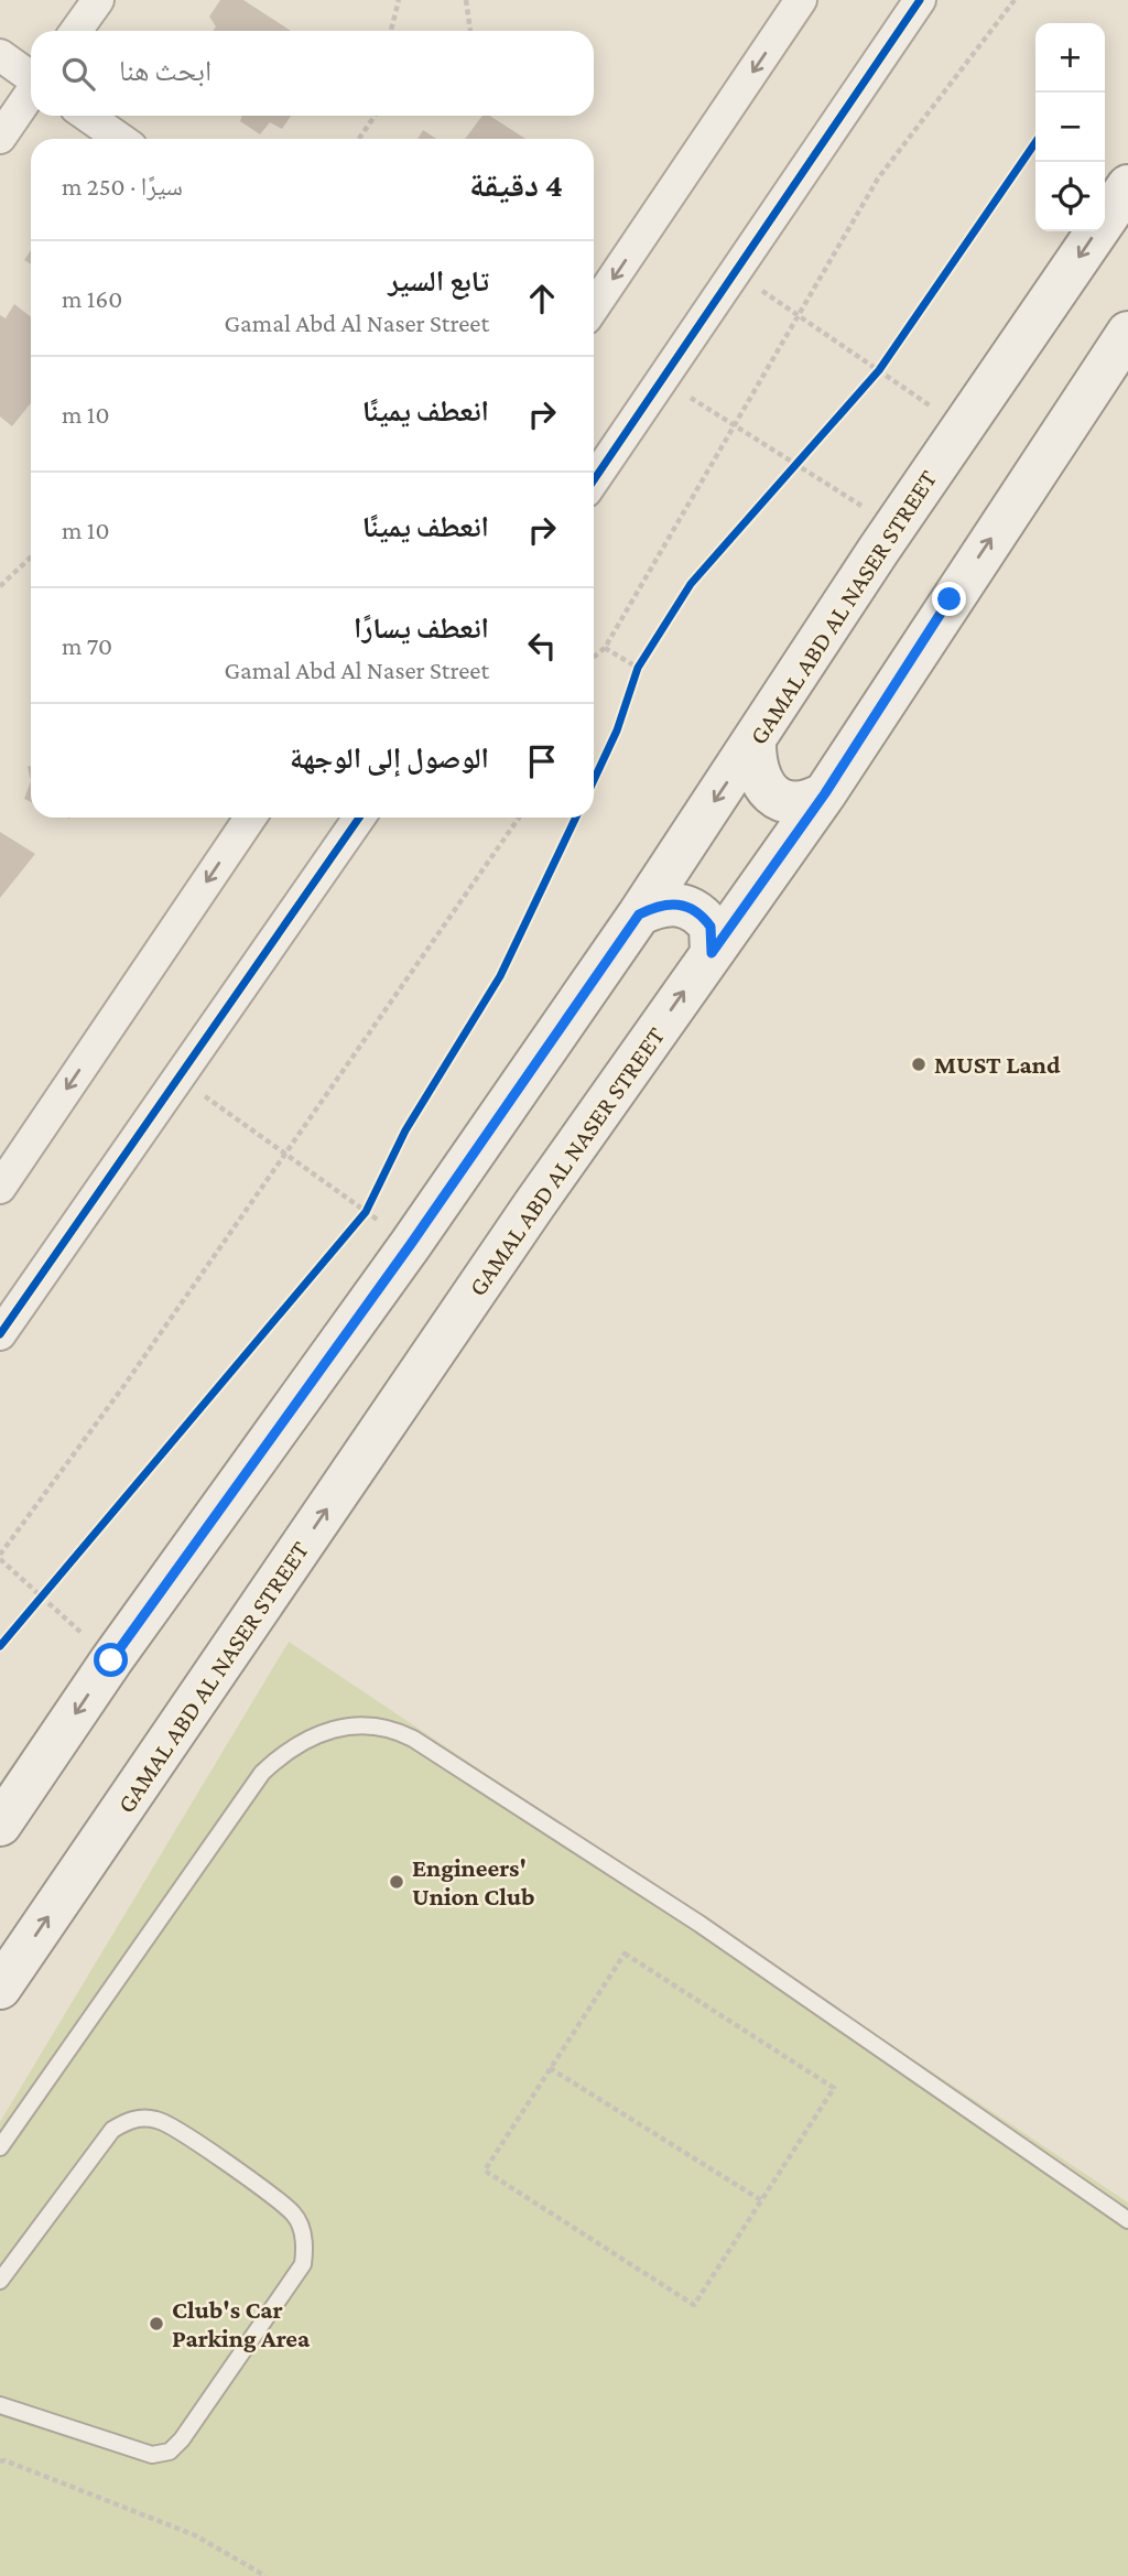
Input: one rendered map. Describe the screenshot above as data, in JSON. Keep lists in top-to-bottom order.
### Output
{
  "streets": {
    "main road": ["GAMAL ABD AL NASER STREET"]
  },
  "places": ["MUST Land", "Engineers' Union Club", "Club's Car Parking Area"],
  "page": {
    "map_buttons": ["+", "−"],
    "search": "ابحث هنا",
    "heading": ["4 دقيقة", "سيرًا · 250 m"],
    "list": [
      ["تابع السير", "Gamal Abd Al Naser Street", "160 m"],
      ["انعطف يمينًا", "10 m"],
      ["انعطف يمينًا", "10 m"],
      ["انعطف يسارًا", "Gamal Abd Al Naser Street", "70 m"],
      "الوصول إلى الوجهة"
    ]
  }
}
